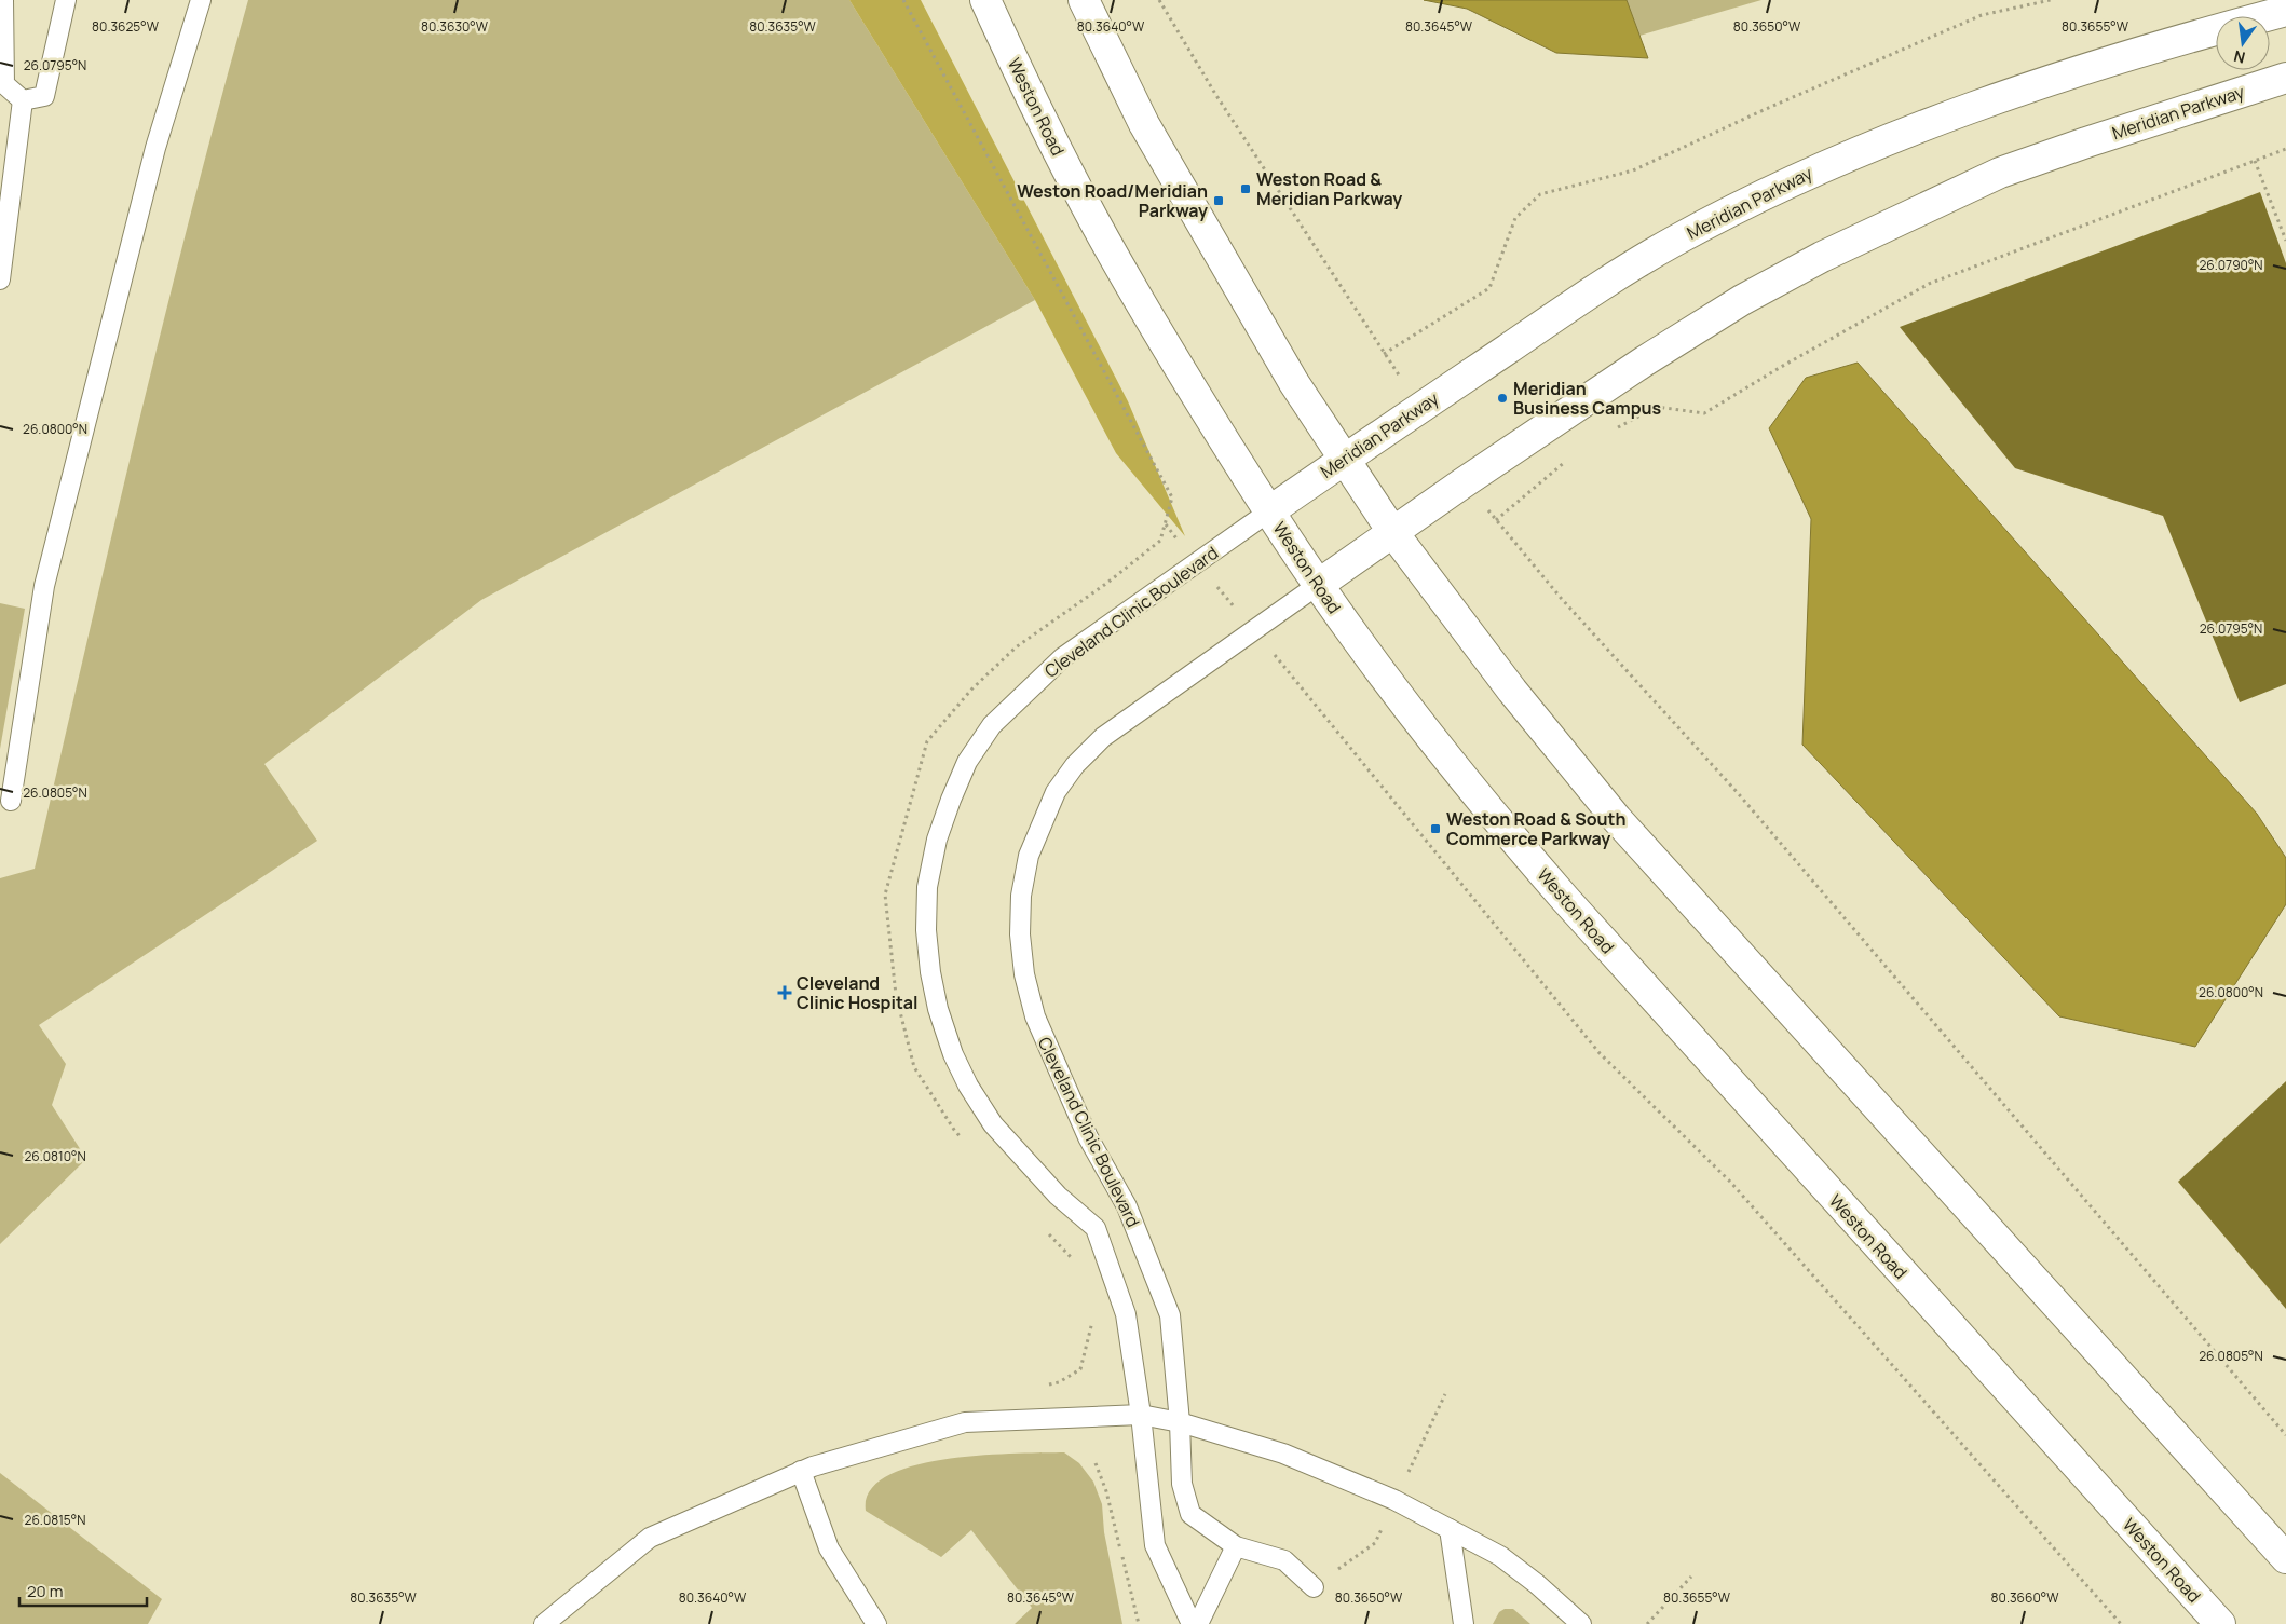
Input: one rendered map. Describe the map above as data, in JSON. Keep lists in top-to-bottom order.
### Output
{
  "streets": {
    "main road": ["Weston Road", "Meridian Parkway"],
    "lane": ["Cleveland Clinic Boulevard"]
  },
  "crossings": [
    ["Weston Road", "Meridian Parkway"],
    ["Weston Road", "Cleveland Clinic Boulevard"],
    ["Meridian Parkway", "Cleveland Clinic Boulevard"]
  ],
  "places": {
    "transit": ["Weston Road & Meridian Parkway", "Weston Road/Meridian Parkway", "Weston Road & South Commerce Parkway"],
    "other": ["Meridian Business Campus"],
    "health": ["Cleveland Clinic Hospital"]
  },
  "scale_bar": "20 m",
  "north": "bottom",
  "coordinates": [
    "80.3655°W",
    "80.3625°W",
    "80.3630°W",
    "80.3635°W",
    "80.3640°W",
    "80.3645°W",
    "80.3650°W",
    "26.0795°N",
    "26.0790°N",
    "26.0800°N",
    "26.0805°N",
    "26.0810°N",
    "26.0815°N",
    "80.3660°W"
  ]
}
